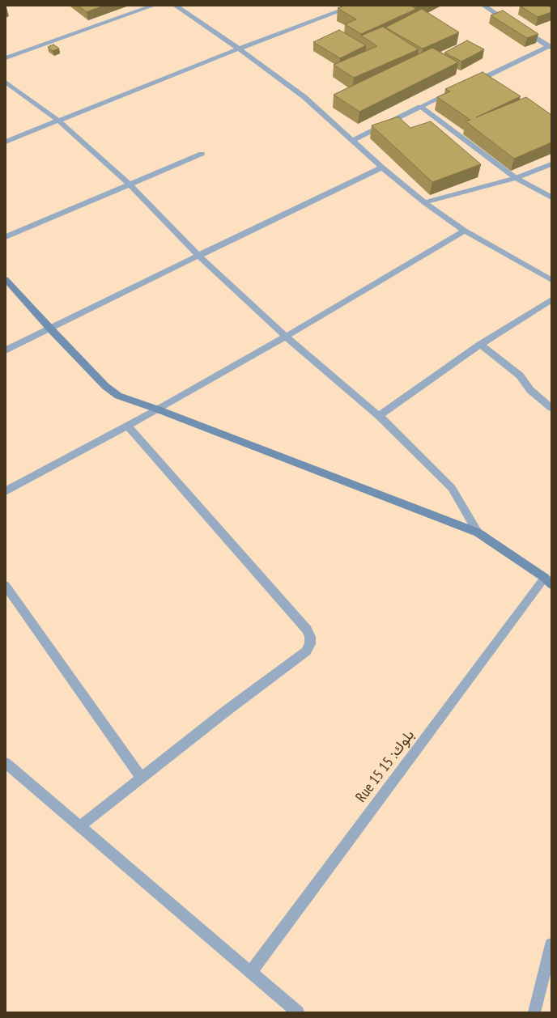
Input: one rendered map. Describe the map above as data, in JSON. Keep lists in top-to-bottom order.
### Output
{
  "streets": {
    "street": ["Rue 15 بلوك: 15"]
  }
}
